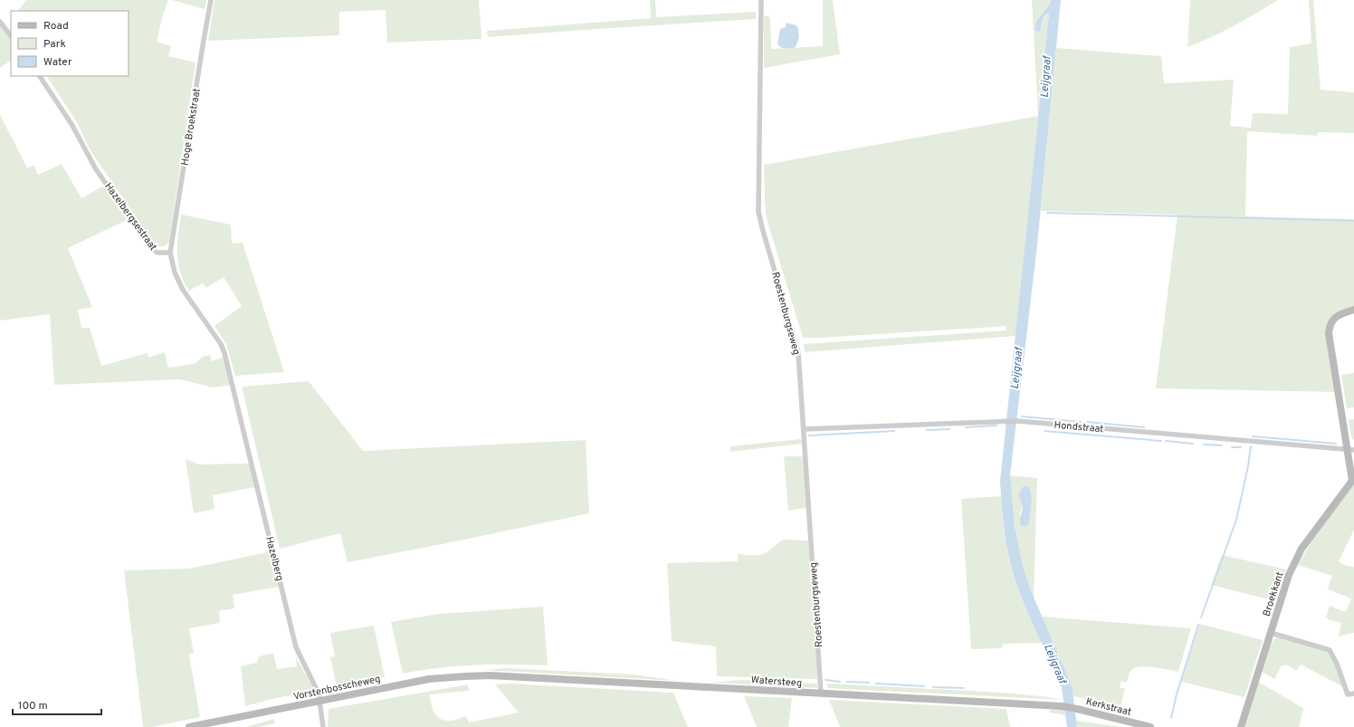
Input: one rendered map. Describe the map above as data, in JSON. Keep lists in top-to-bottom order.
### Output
{
  "streets": {
    "street": [
      "Hoge Broekstraat",
      "Hazelbergsestraat",
      "Roestenburgseweg",
      "Hondstraat",
      "Hazelberg",
      "Broekkant",
      "Watersteeg",
      "Vorstenbosscheweg",
      "Kerkstraat"
    ]
  },
  "crossings": [
    ["Hoge Broekstraat", "Hazelbergsestraat"],
    ["Hazelbergsestraat", "Hazelberg"],
    ["Roestenburgseweg", "Hondstraat"],
    ["Roestenburgseweg", "Watersteeg"],
    ["Hondstraat", "Broekkant"],
    ["Hazelberg", "Vorstenbosscheweg"],
    ["Watersteeg", "Vorstenbosscheweg"],
    ["Watersteeg", "Kerkstraat"]
  ],
  "water": ["Leijgraaf"],
  "legend": ["Road", "Park", "Water"],
  "scale_bar": "100 m"
}
